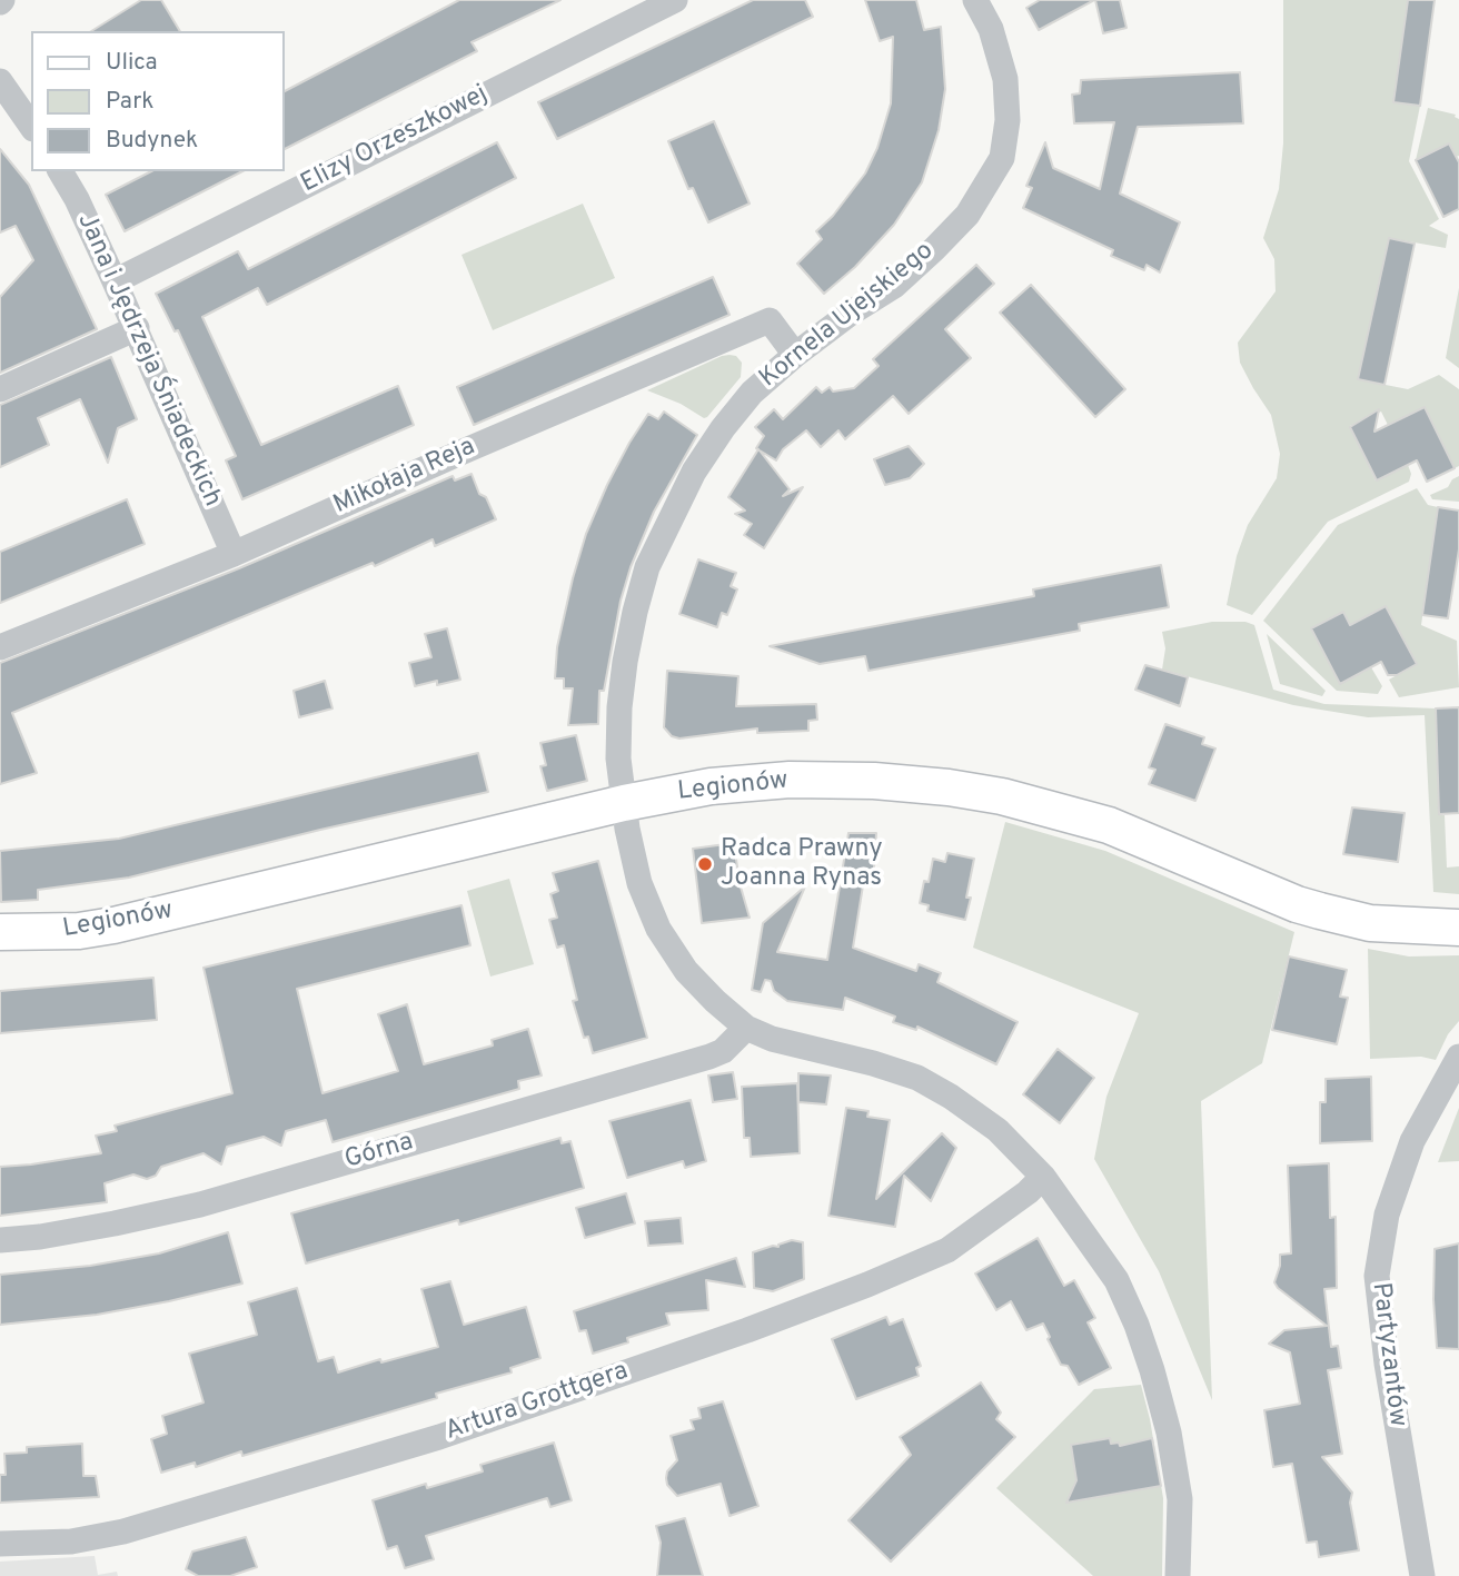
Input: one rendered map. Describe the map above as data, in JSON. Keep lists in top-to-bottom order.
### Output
{
  "streets": {
    "street": [
      "Elizy Orzeszkowej",
      "Kornela Ujejskiego",
      "Jana i Jędrzeja Śniadeckich",
      "Mikołaja Reja",
      "Legionów",
      "Górna",
      "Partyzantów",
      "Artura Grottgera"
    ]
  },
  "crossings": [
    ["Elizy Orzeszkowej", "Jana i Jędrzeja Śniadeckich"],
    ["Kornela Ujejskiego", "Mikołaja Reja"],
    ["Kornela Ujejskiego", "Legionów"],
    ["Kornela Ujejskiego", "Górna"],
    ["Kornela Ujejskiego", "Artura Grottgera"],
    ["Jana i Jędrzeja Śniadeckich", "Mikołaja Reja"]
  ],
  "places": ["Radca Prawny Joanna Rynas"],
  "legend": ["Ulica", "Park", "Budynek"]
}
